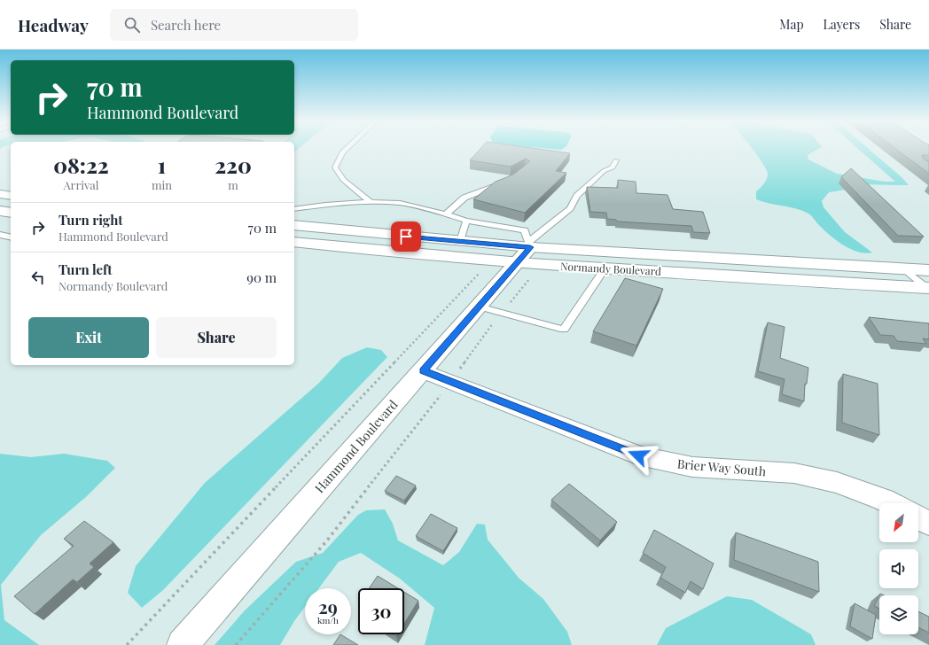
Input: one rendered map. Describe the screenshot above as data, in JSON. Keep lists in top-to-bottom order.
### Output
{
  "streets": {
    "main road": ["Normandy Boulevard", "Hammond Boulevard"],
    "street": ["Brier Way South"]
  },
  "crossings": [
    ["Normandy Boulevard", "Hammond Boulevard"],
    ["Hammond Boulevard", "Brier Way South"]
  ],
  "north": "bottom left",
  "page": {
    "header": "Headway",
    "search": "Search here",
    "nav": ["Map", "Layers", "Share"],
    "turn": ["70 m", "Hammond Boulevard"],
    "eta": [
      "08:22",
      "Arrival",
      "1",
      "min",
      "220",
      "m"
    ],
    "list": [
      {
        "name": "Turn right",
        "note": "Hammond Boulevard",
        "value": "70 m"
      },
      {
        "name": "Turn left",
        "note": "Normandy Boulevard",
        "value": "90 m"
      }
    ],
    "buttons": ["Exit", "Share"],
    "speed": "29 km/h",
    "limit": "30"
  }
}
